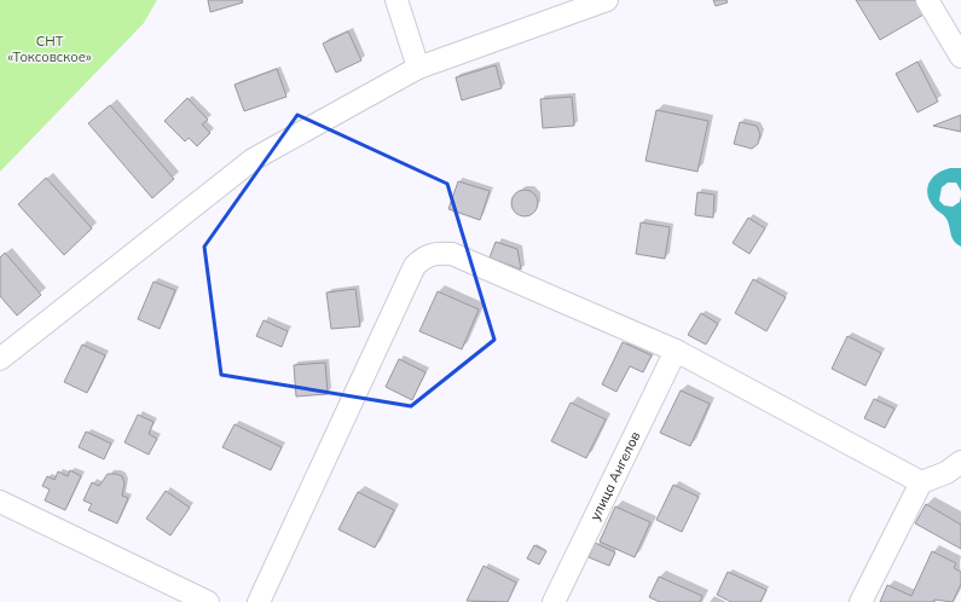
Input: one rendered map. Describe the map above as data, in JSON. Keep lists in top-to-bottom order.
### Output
{
  "streets": {
    "street": ["улица Ангелов"]
  },
  "parks": ["СНТ «Токсовское»"]
}
